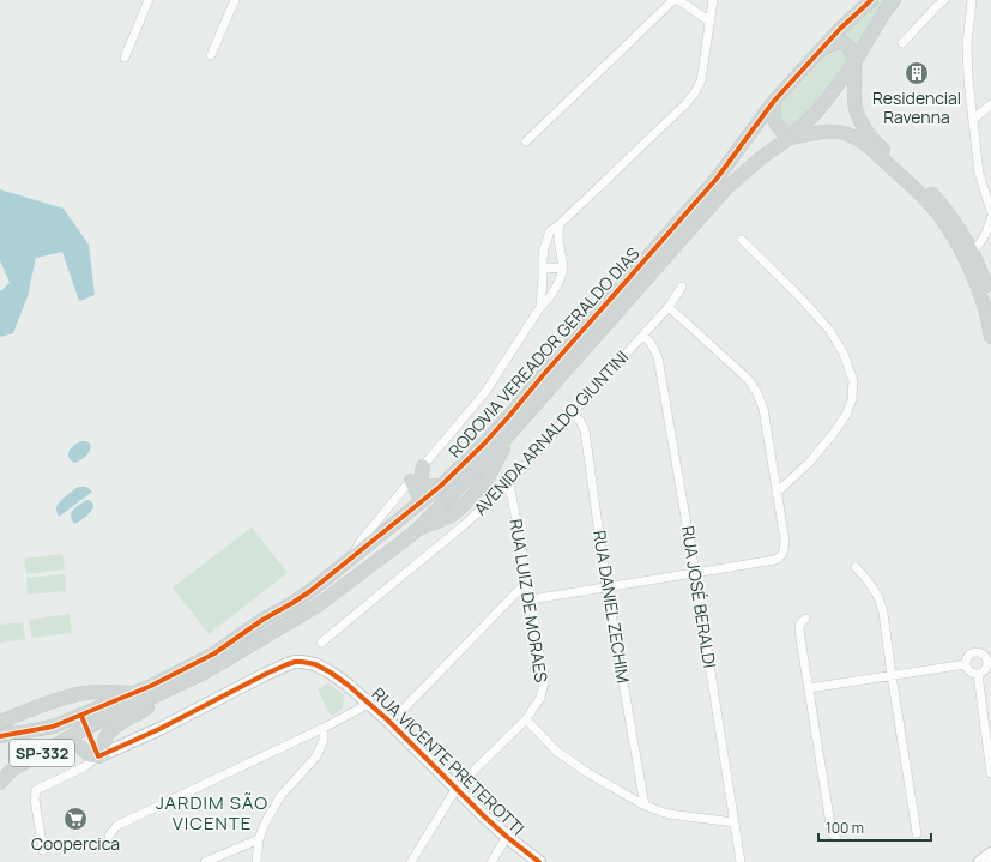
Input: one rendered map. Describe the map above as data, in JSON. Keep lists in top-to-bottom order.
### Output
{
  "streets": {
    "main road": ["RODOVIA VEREADOR GERALDO DIAS", "SP-332"],
    "street": [
      "AVENIDA ARNALDO GIUNTINI",
      "RUA JOSÉ BERALDI",
      "RUA LUIZ DE MORAES",
      "RUA DANIEL ZECHIM",
      "RUA VICENTE PRETEROTTI"
    ]
  },
  "crossings": [
    ["AVENIDA ARNALDO GIUNTINI", "RUA JOSÉ BERALDI"],
    ["AVENIDA ARNALDO GIUNTINI", "RUA LUIZ DE MORAES"],
    ["AVENIDA ARNALDO GIUNTINI", "RUA DANIEL ZECHIM"]
  ],
  "districts": ["JARDIM SÃO VICENTE"],
  "places": {
    "building": ["Residencial Ravenna"],
    "supermarket": ["Coopercica"]
  },
  "scale_bar": "100 m"
}
